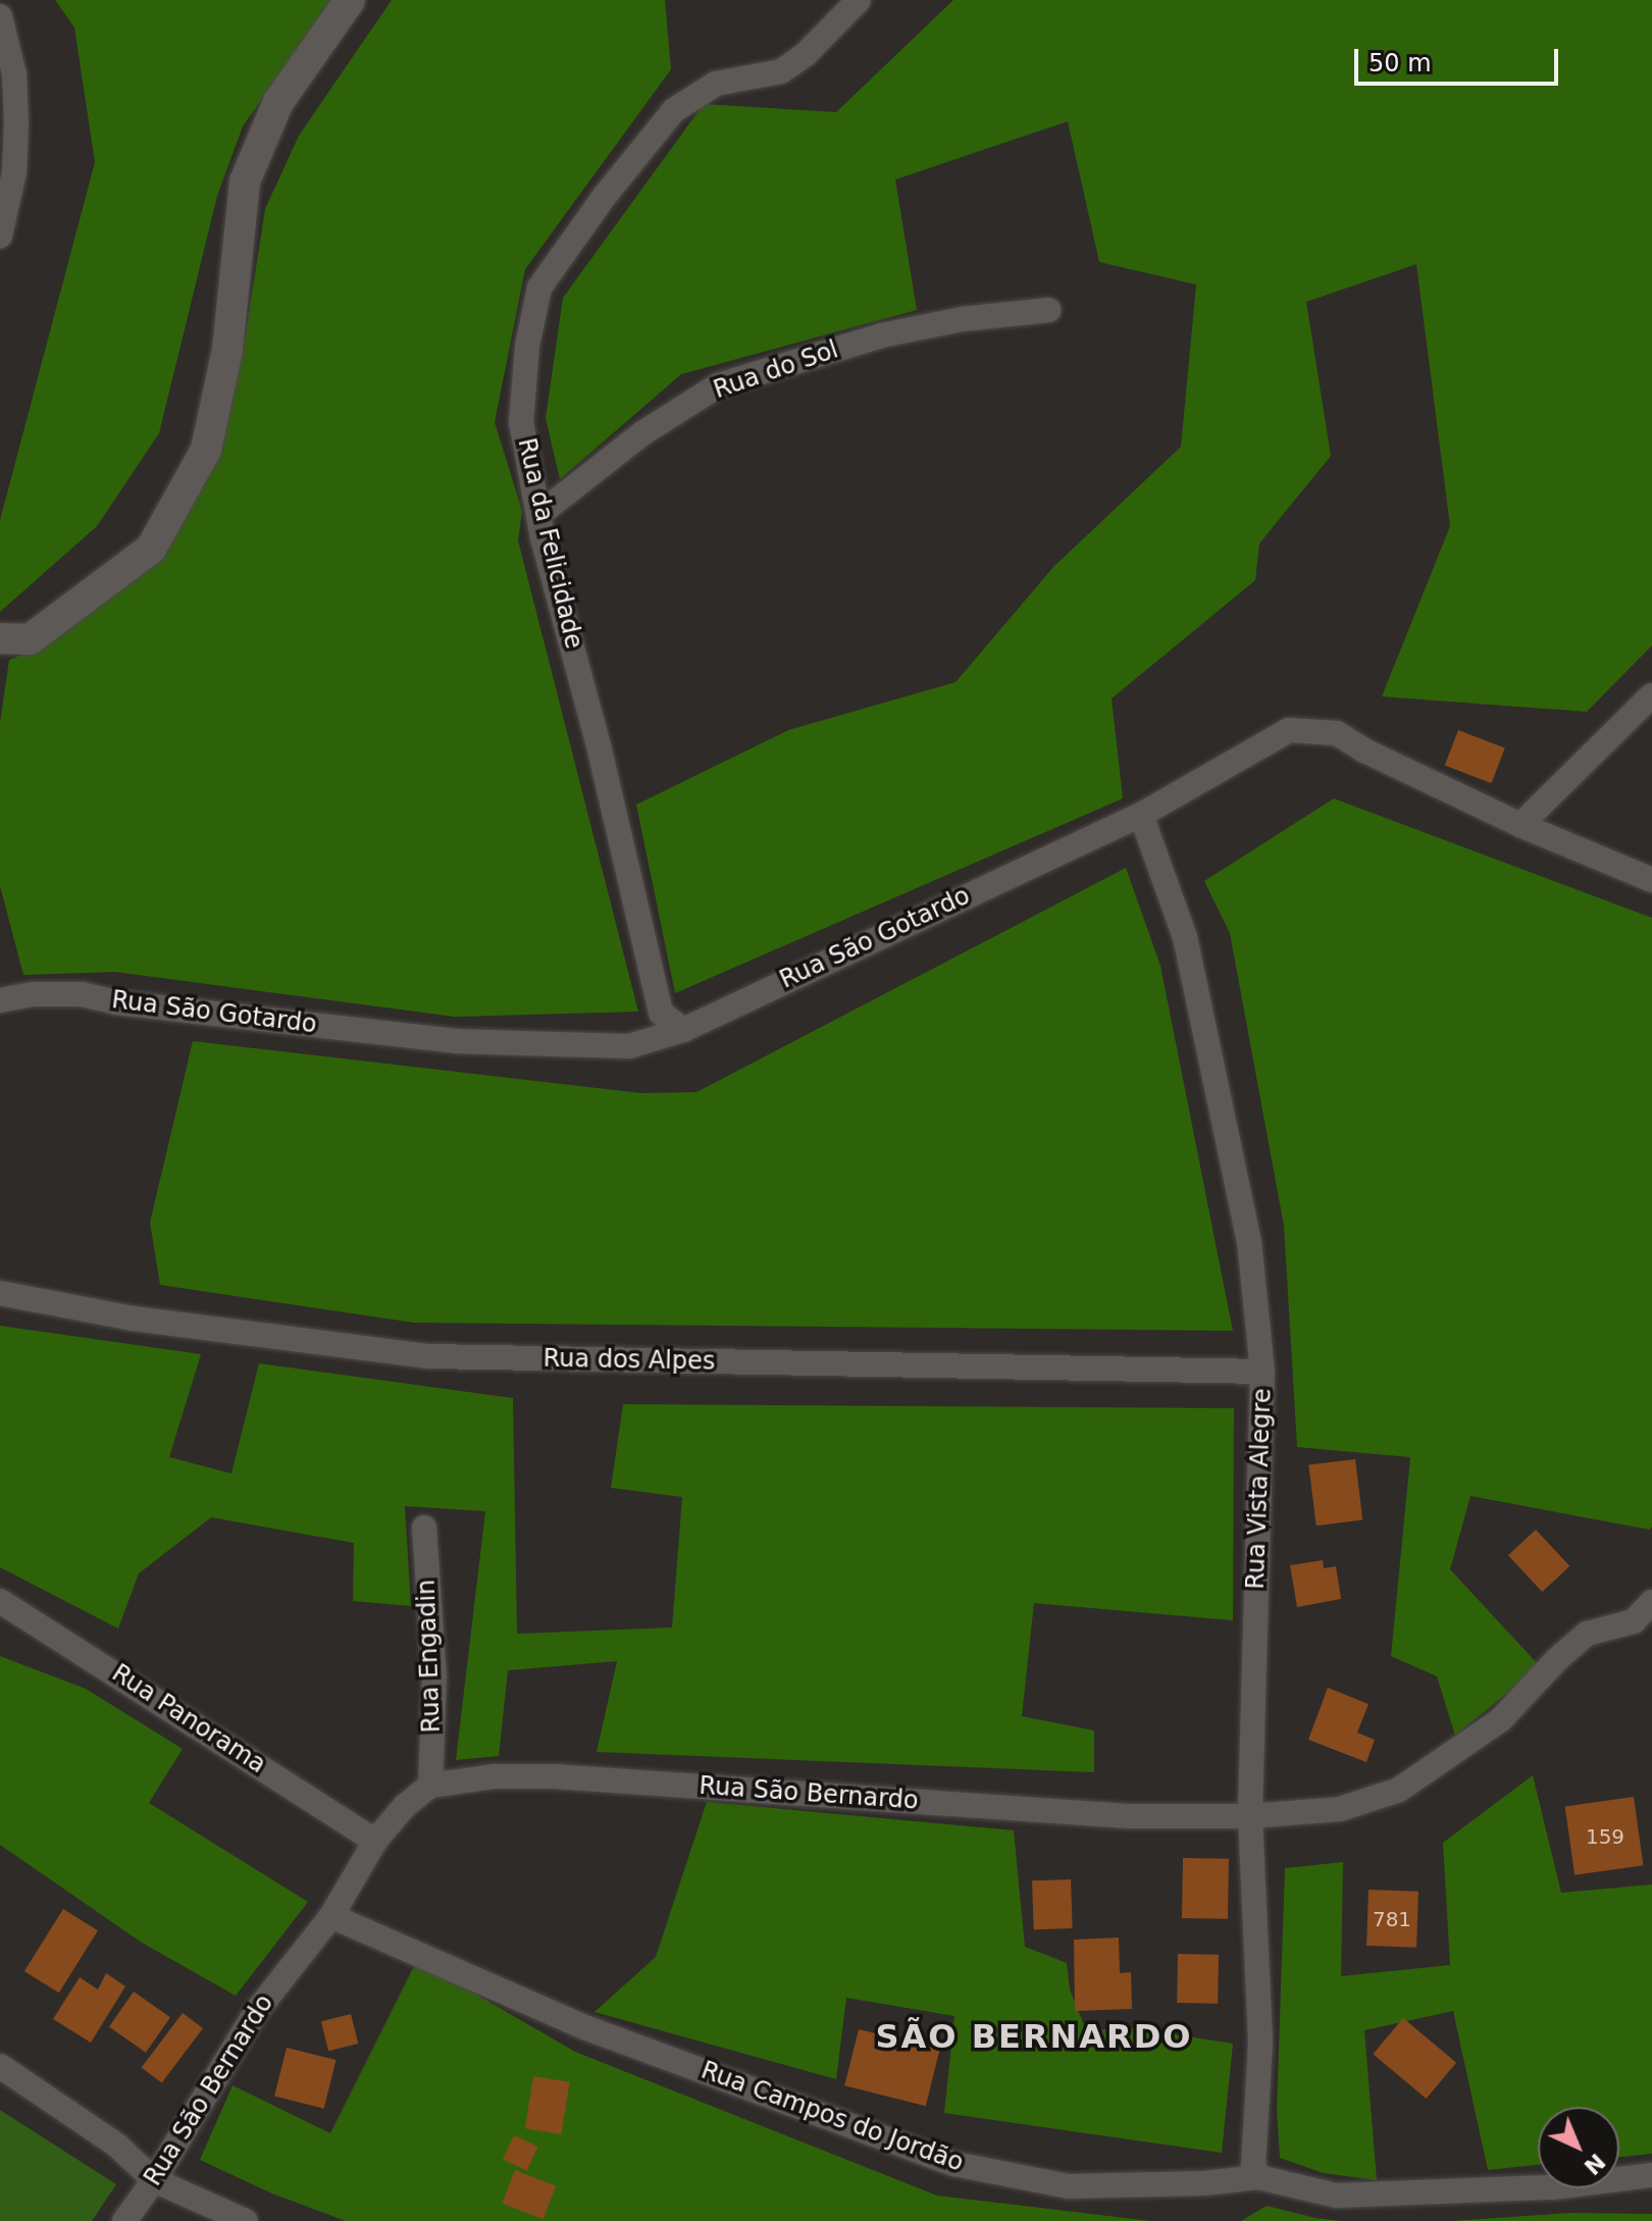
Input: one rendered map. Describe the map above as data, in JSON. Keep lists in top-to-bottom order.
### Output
{
  "streets": {
    "street": [
      "Rua do Sol",
      "Rua da Felicidade",
      "Rua São Gotardo",
      "Rua dos Alpes",
      "Rua Vista Alegre",
      "Rua Engadin",
      "Rua Panorama",
      "Rua São Bernardo",
      "Rua Campos do Jordão"
    ]
  },
  "crossings": [
    ["Rua do Sol", "Rua da Felicidade"],
    ["Rua da Felicidade", "Rua São Gotardo"],
    ["Rua São Gotardo", "Rua Vista Alegre"],
    ["Rua dos Alpes", "Rua Vista Alegre"],
    ["Rua Vista Alegre", "Rua São Bernardo"],
    ["Rua Vista Alegre", "Rua Campos do Jordão"],
    ["Rua Engadin", "Rua São Bernardo"],
    ["Rua Panorama", "Rua São Bernardo"],
    ["Rua São Bernardo", "Rua Campos do Jordão"]
  ],
  "districts": ["SÃO BERNARDO"],
  "house_numbers": ["159", "781"],
  "scale_bar": "50 m",
  "north": "bottom right"
}
